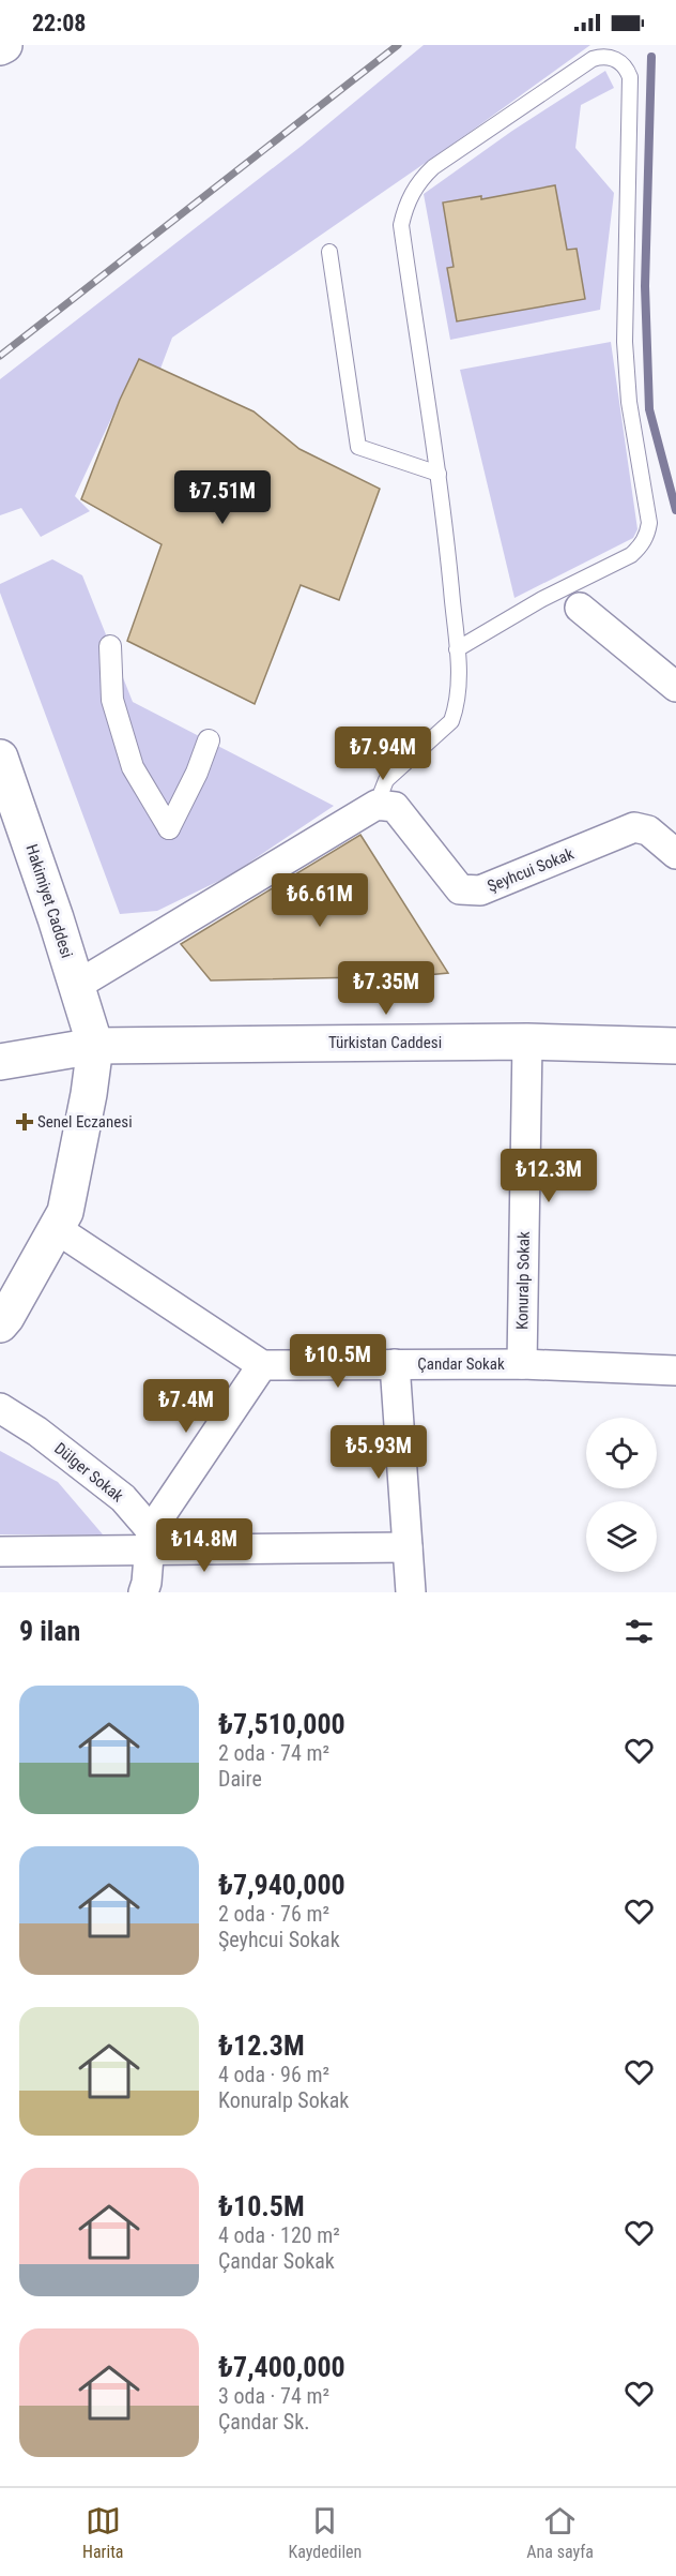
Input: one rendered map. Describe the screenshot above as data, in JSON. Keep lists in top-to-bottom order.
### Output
{
  "streets": {
    "street": [
      "Şeyhcui Sokak",
      "Hakimiyet Caddesi",
      "Türkistan Caddesi",
      "Konuralp Sokak",
      "Çandar Sokak",
      "Dülger Sokak"
    ]
  },
  "crossings": [
    ["Hakimiyet Caddesi", "Türkistan Caddesi"],
    ["Türkistan Caddesi", "Konuralp Sokak"],
    ["Konuralp Sokak", "Çandar Sokak"]
  ],
  "places": {
    "health": ["Senel Eczanesi"]
  },
  "page": {
    "status": "22:08",
    "price": [
      "₺7.51M",
      "₺7.94M",
      "₺6.61M",
      "₺7.35M",
      "₺12.3M",
      "₺10.5M",
      "₺7.4M",
      "₺5.93M",
      "₺14.8M"
    ],
    "heading": "9 ilan",
    "list": [
      {
        "name": "₺7,510,000",
        "note": "2 oda · 74 m² · Daire"
      },
      {
        "name": "₺7,940,000",
        "note": "2 oda · 76 m² · Şeyhcui Sokak"
      },
      {
        "name": "₺12.3M",
        "note": "4 oda · 96 m² · Konuralp Sokak"
      },
      {
        "name": "₺10.5M",
        "note": "4 oda · 120 m² · Çandar Sokak"
      },
      {
        "name": "₺7,400,000",
        "note": "3 oda · 74 m² · Çandar Sk."
      }
    ],
    "tabs": ["Harita", "Kaydedilen", "Ana sayfa"]
  }
}
